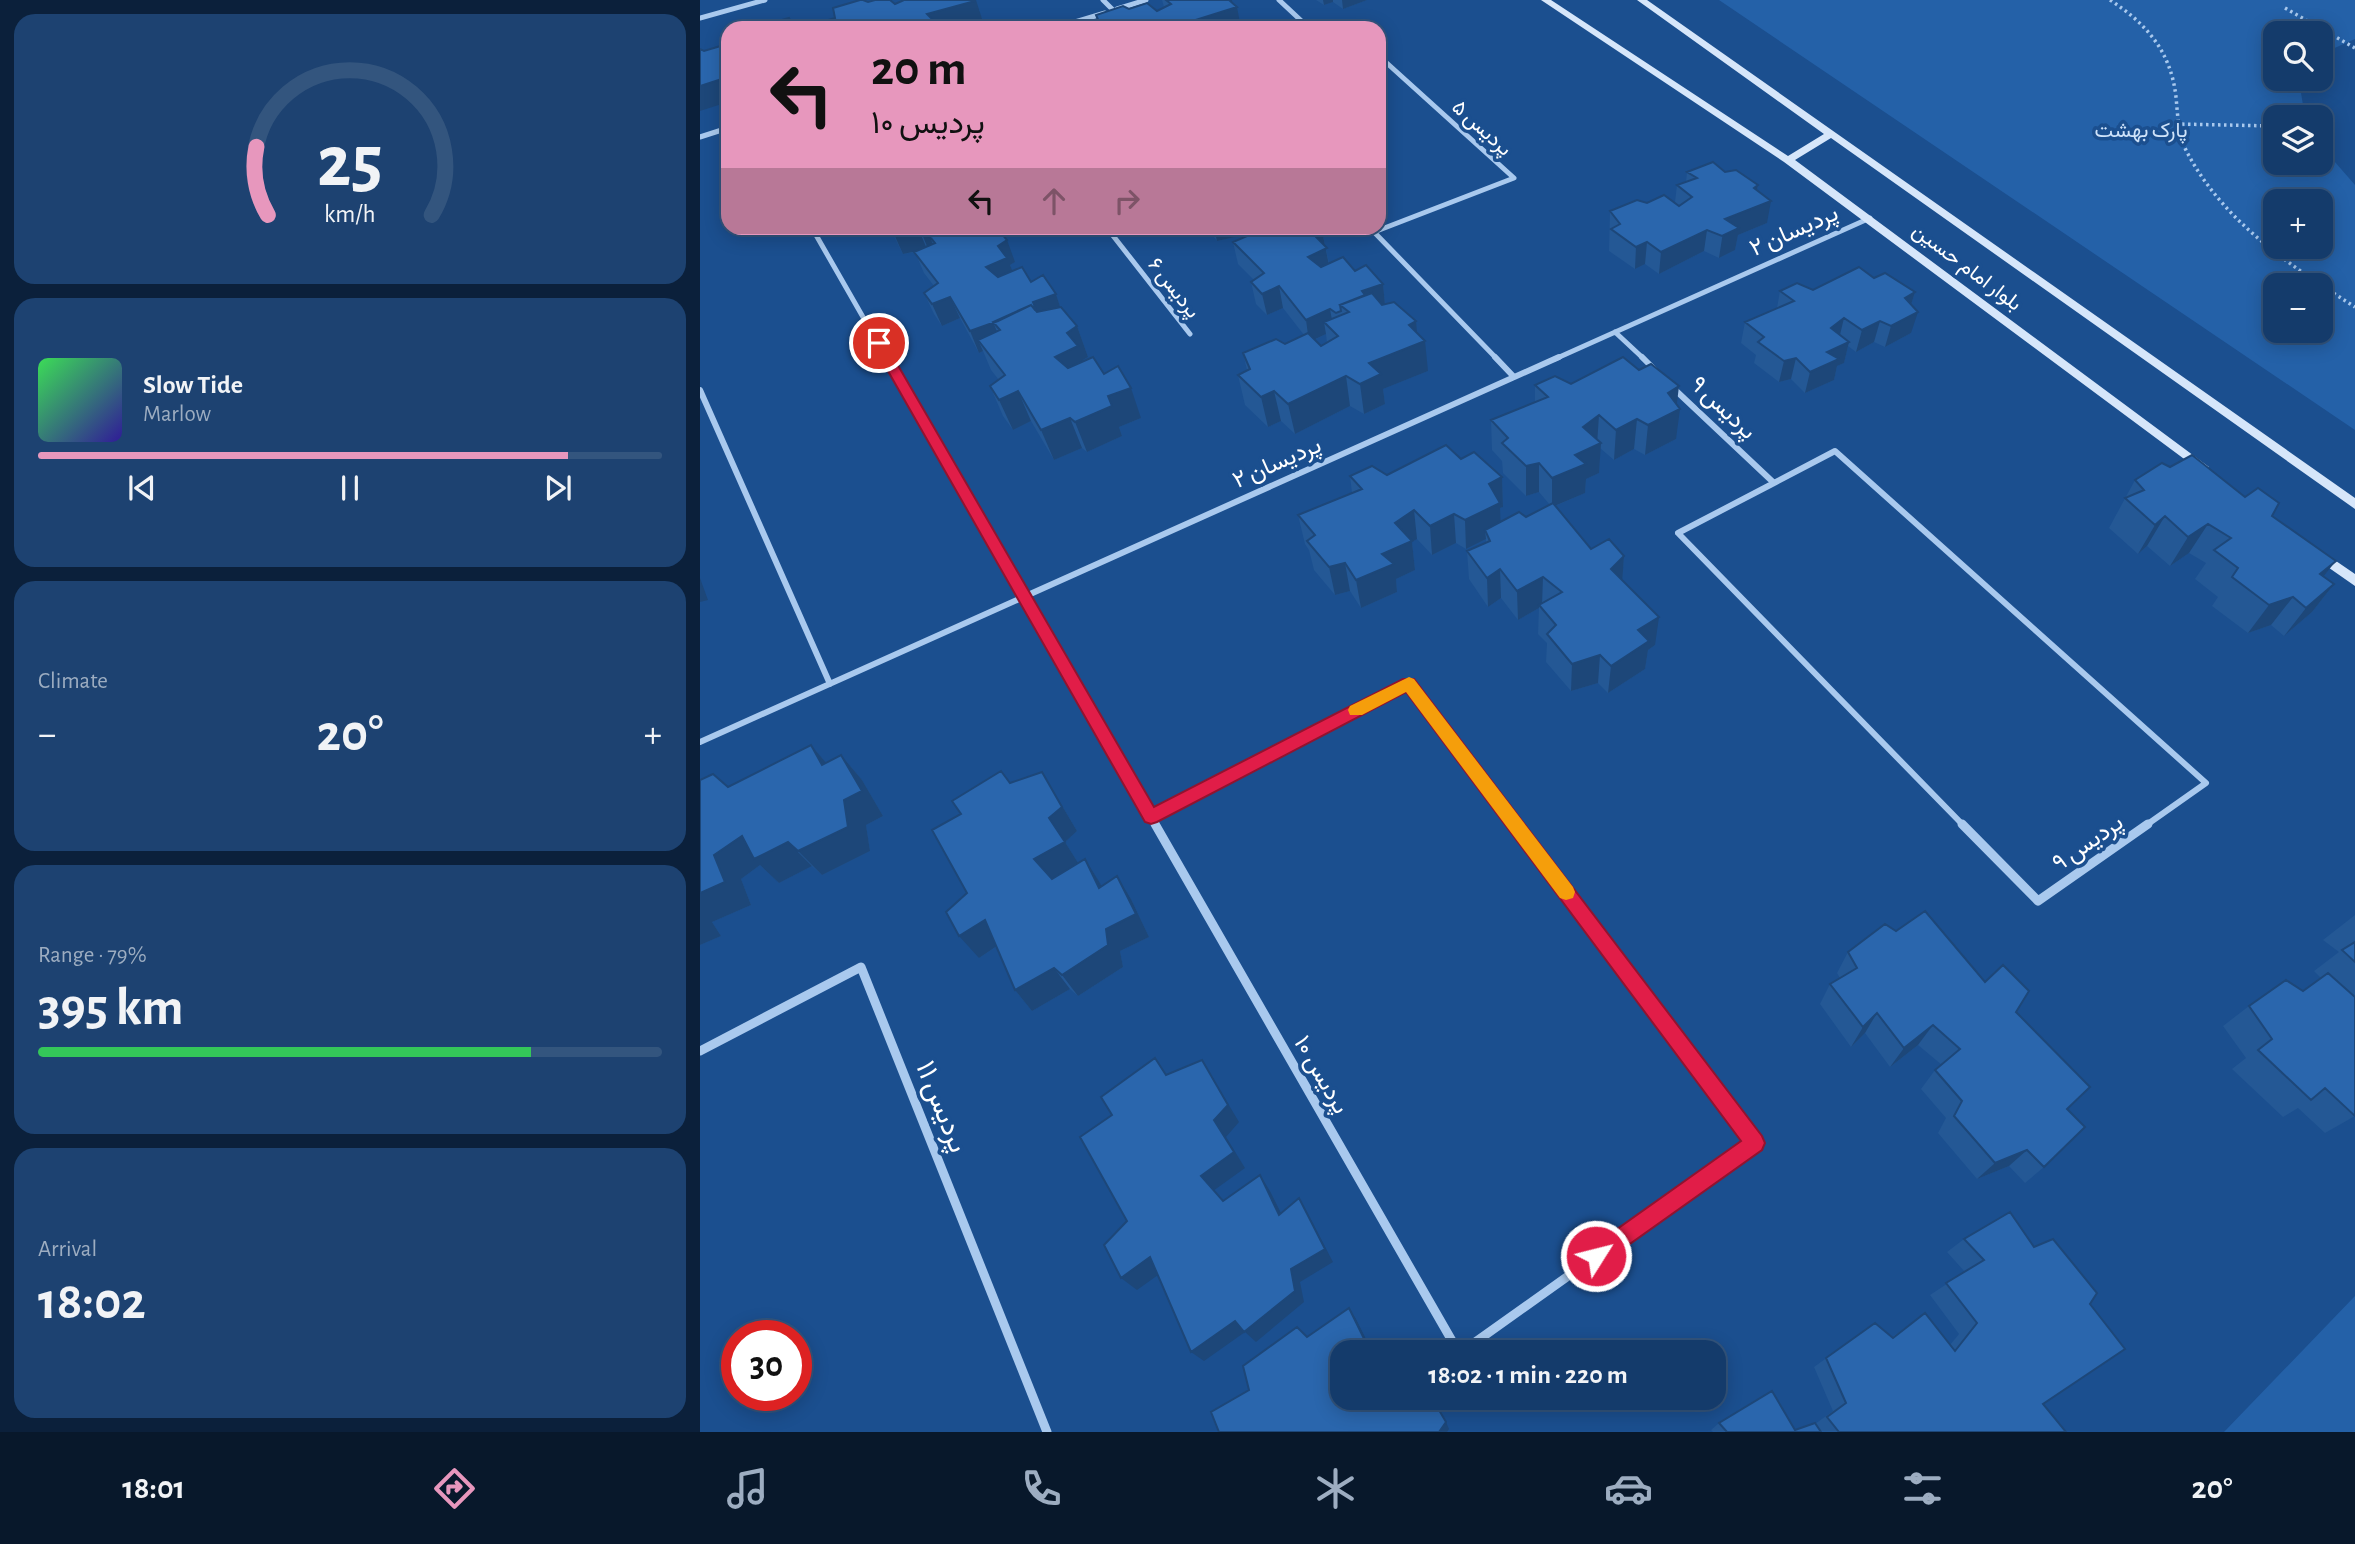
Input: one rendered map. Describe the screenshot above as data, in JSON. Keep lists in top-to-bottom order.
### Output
{
  "streets": {
    "main road": ["بلوار امام حسین"],
    "street": [
      "پردیس ۵",
      "پردیسان ۲",
      "پردیس ۶",
      "پردیس ۹",
      "پردیس ۱۰",
      "پردیس ۱۱"
    ]
  },
  "crossings": [
    ["پردیس ۵", "پردیسان ۲"],
    ["پردیسان ۲", "بلوار امام حسین"],
    ["پردیسان ۲", "پردیس ۹"],
    ["پردیسان ۲", "پردیس ۱۰"]
  ],
  "parks": ["پارک بهشت"],
  "page": {
    "map_buttons": ["+", "−"],
    "turn": ["20 m", "پردیس ۱۰"],
    "song": ["Slow Tide", "Marlow"],
    "tile": [
      "Climate",
      ["Range · 79%", "395 km"],
      ["Arrival", "18:02"]
    ],
    "heat": ["−", "20°", "+"],
    "limit": "30",
    "trip": "18:02 · 1 min · 220 m",
    "tabs": ["18:01", "20°"],
    "gauge": ["25", "km/h"]
  }
}
